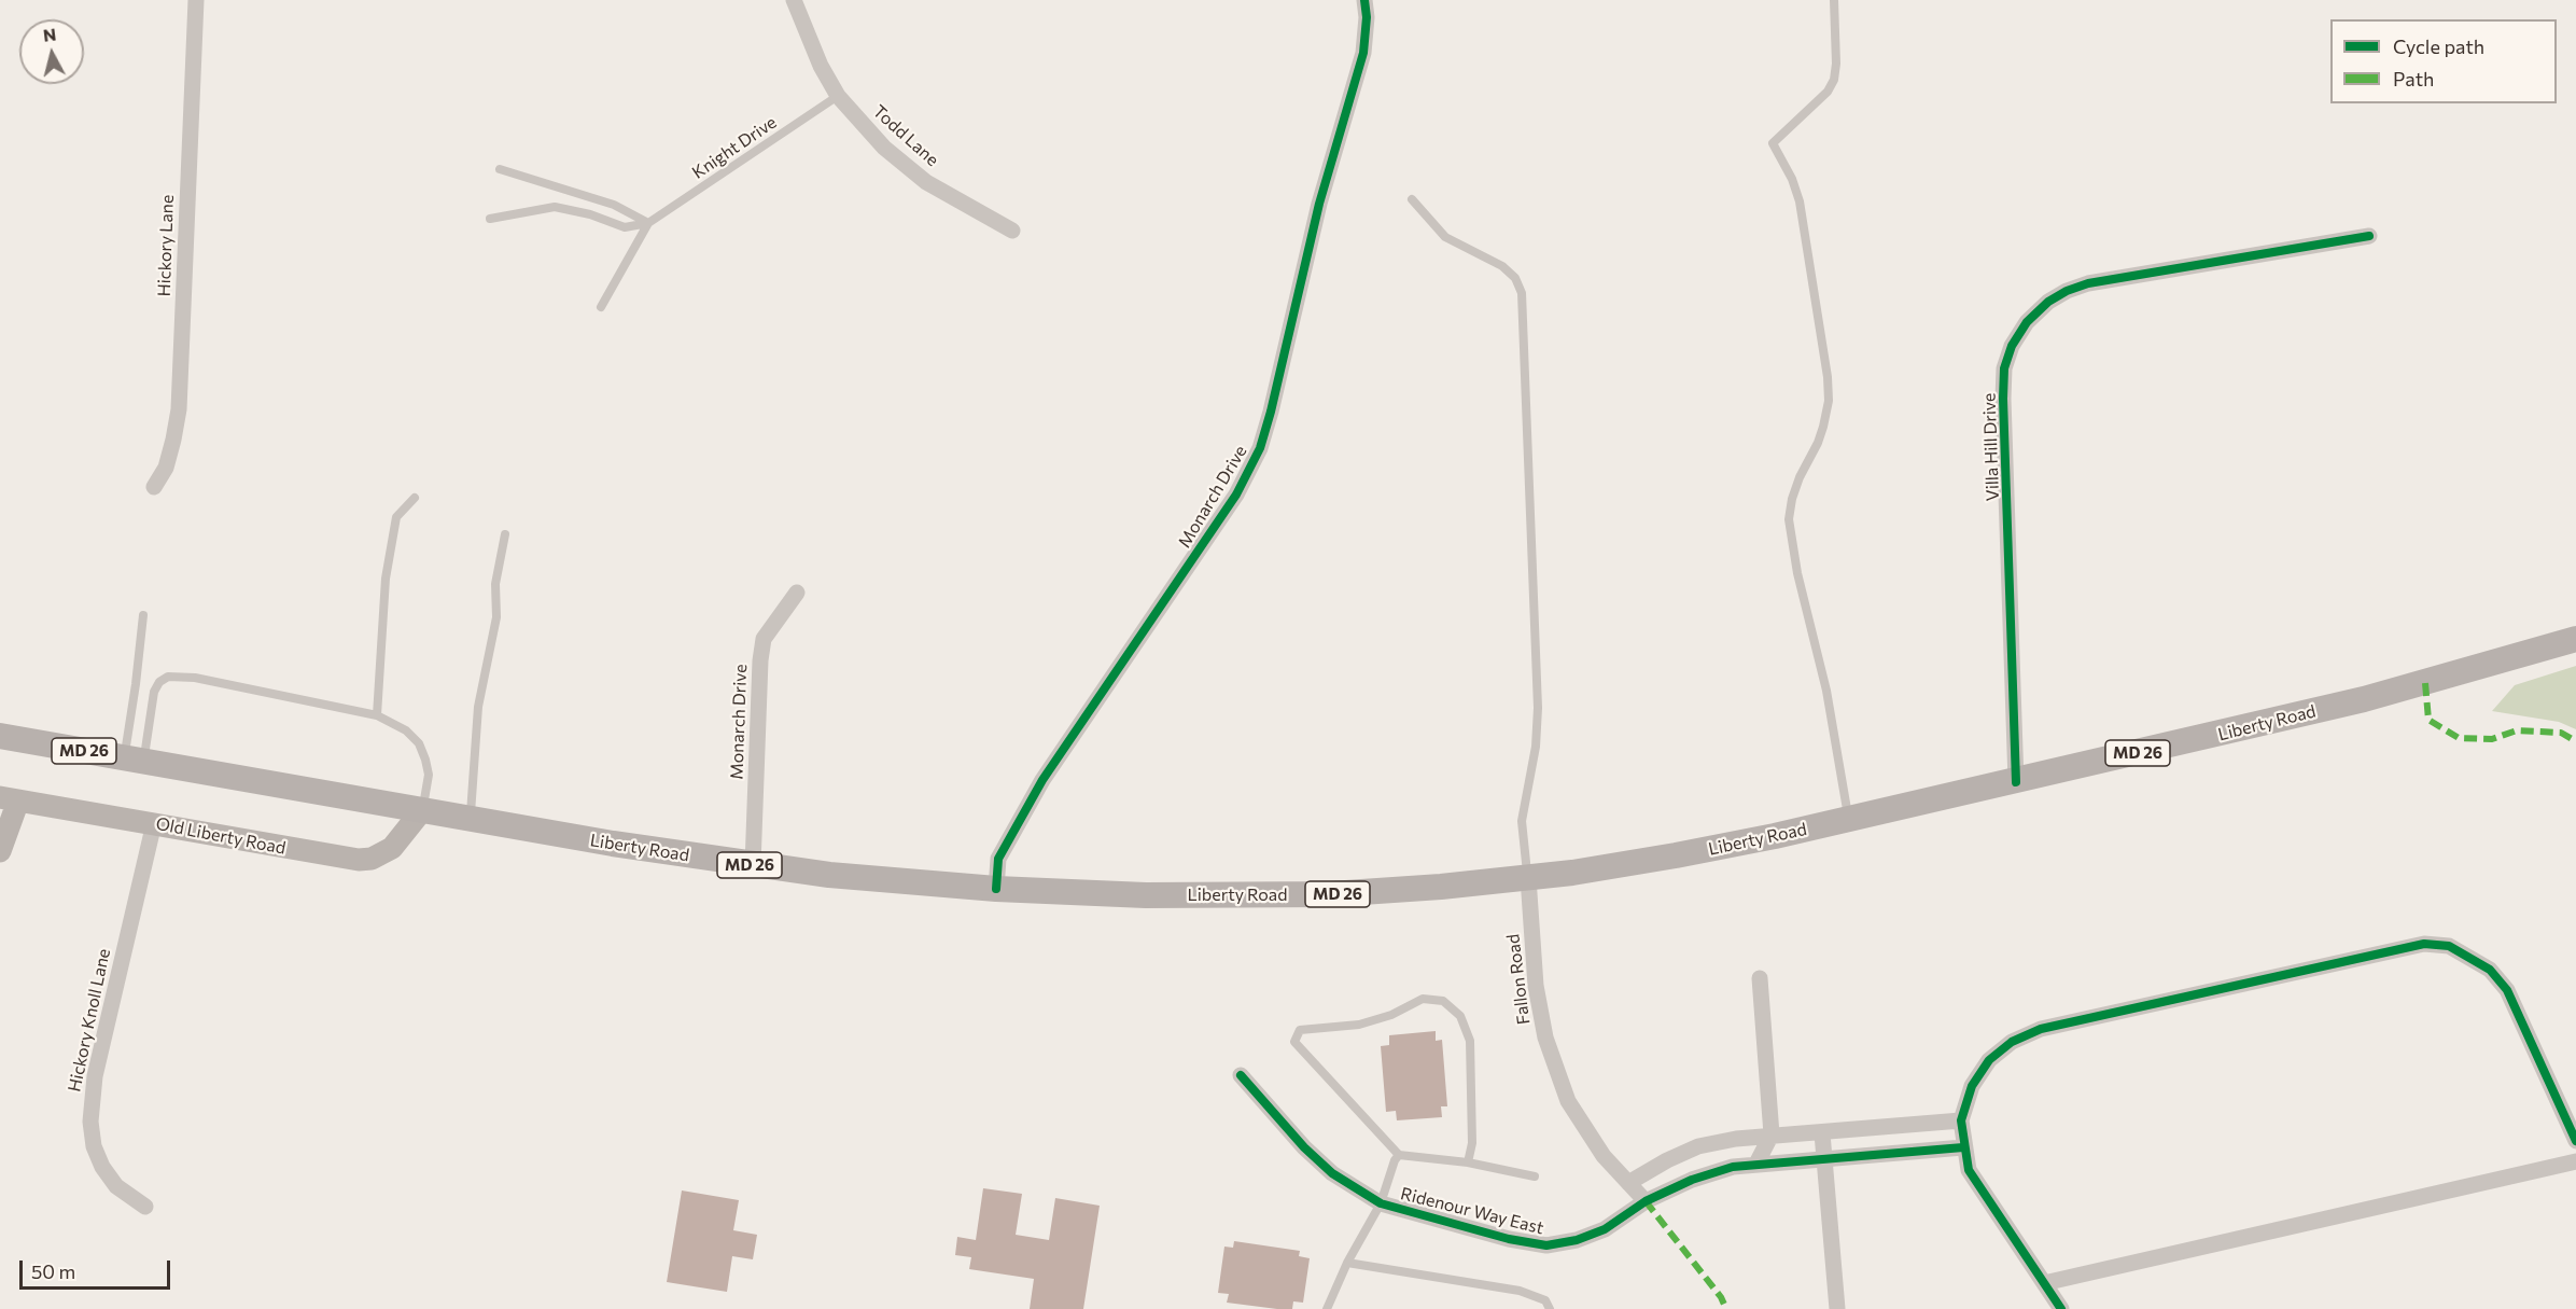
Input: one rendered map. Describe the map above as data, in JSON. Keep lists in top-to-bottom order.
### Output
{
  "streets": {
    "main road": ["Liberty Road", "MD 26"],
    "street": [
      "Todd Lane",
      "Hickory Lane",
      "Villa Hill Drive",
      "Monarch Drive",
      "Old Liberty Road",
      "Fallon Road",
      "Hickory Knoll Lane",
      "Ridenour Way East"
    ],
    "lane": ["Knight Drive"]
  },
  "crossings": [
    ["Todd Lane", "Knight Drive"],
    ["Villa Hill Drive", "Liberty Road"],
    ["Monarch Drive", "Liberty Road"],
    ["Liberty Road", "Old Liberty Road"],
    ["Liberty Road", "Fallon Road"],
    ["Old Liberty Road", "Hickory Knoll Lane"],
    ["Fallon Road", "Ridenour Way East"]
  ],
  "legend": ["Cycle path", "Path"],
  "scale_bar": "50 m",
  "north": "top"
}
